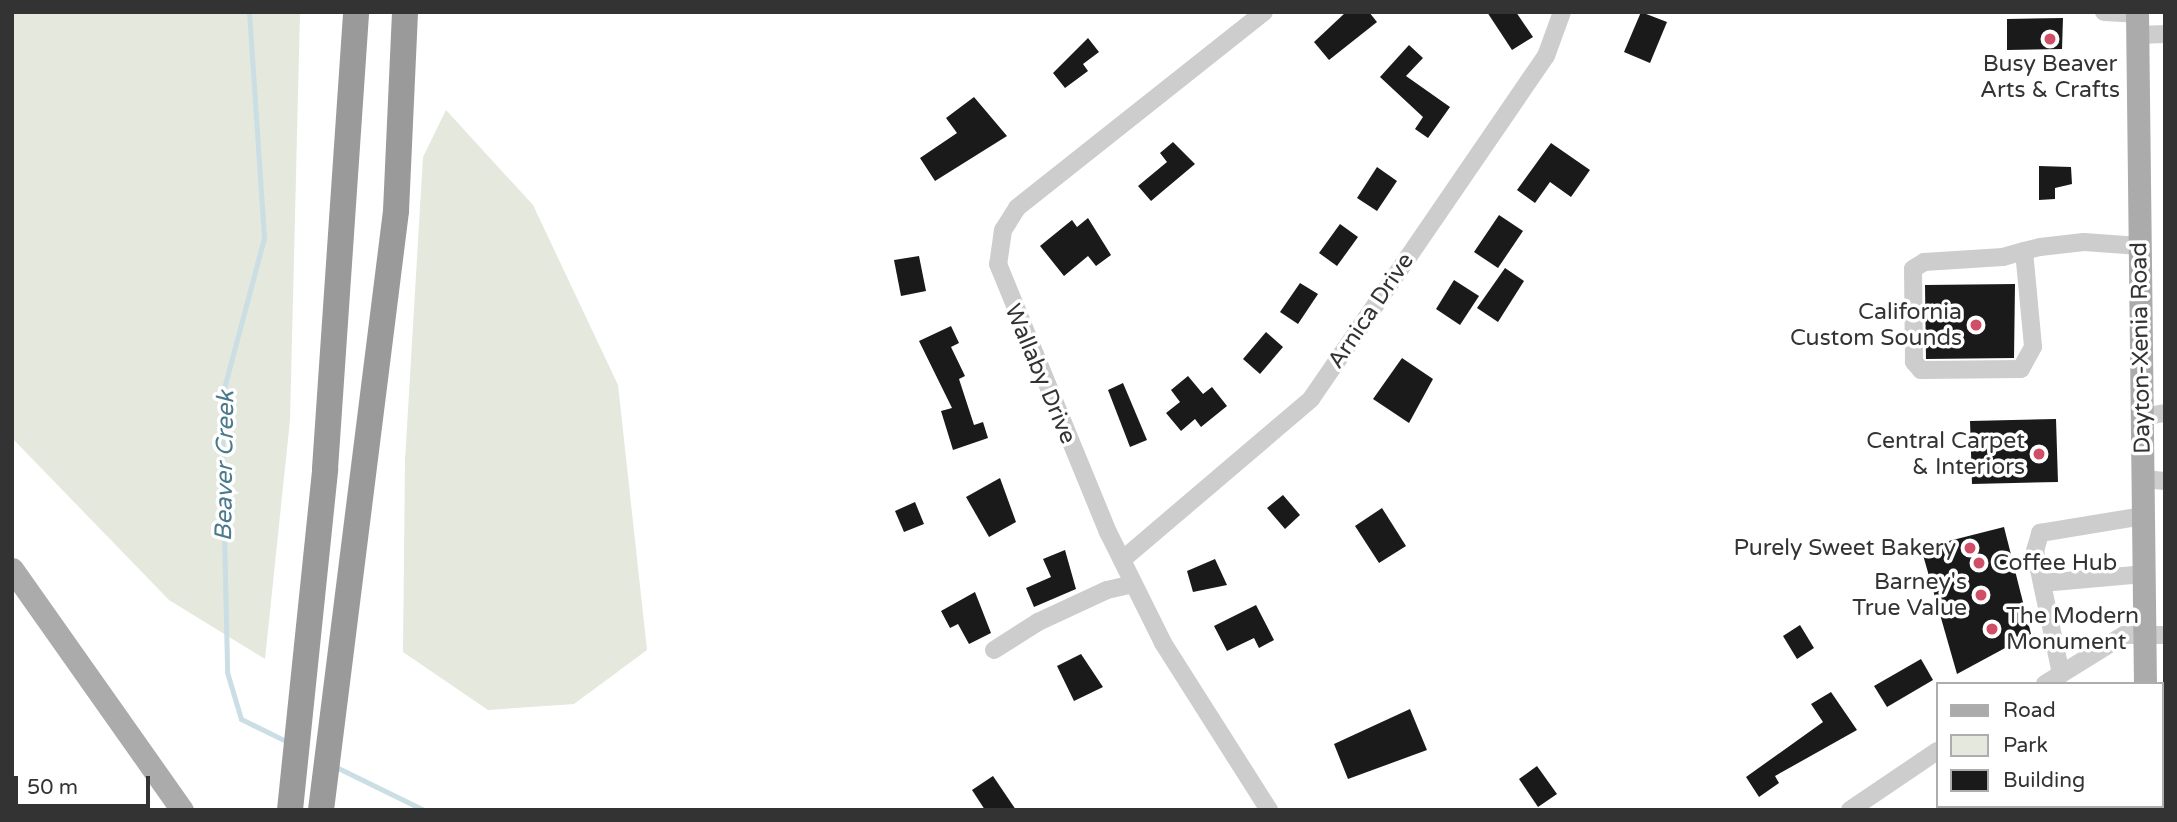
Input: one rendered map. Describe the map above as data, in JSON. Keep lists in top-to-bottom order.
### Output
{
  "streets": {
    "main road": ["Dayton-Xenia Road"],
    "street": ["Arnica Drive", "Wallaby Drive"]
  },
  "crossings": [
    ["Arnica Drive", "Wallaby Drive"]
  ],
  "water": ["Beaver Creek"],
  "places": [
    "Busy Beaver Arts & Crafts",
    "California Custom Sounds",
    "Central Carpet & Interiors",
    "Purely Sweet Bakery",
    "Coffee Hub",
    "Barney's True Value",
    "The Modern Monument"
  ],
  "legend": ["Road", "Park", "Building"],
  "scale_bar": "50 m"
}
